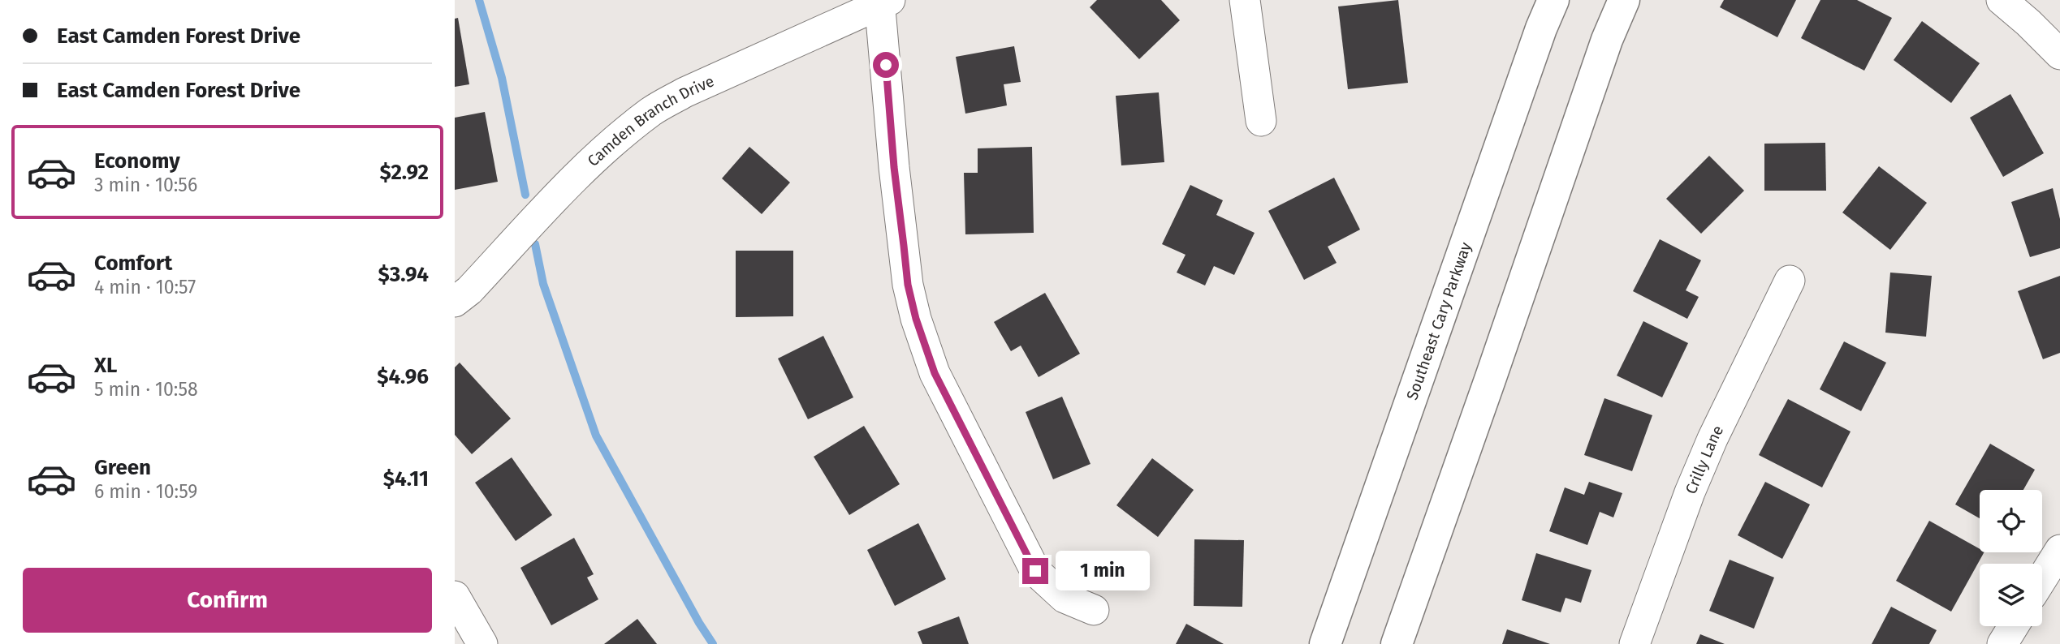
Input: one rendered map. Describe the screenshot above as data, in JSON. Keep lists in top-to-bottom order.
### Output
{
  "streets": {
    "main road": ["Southeast Cary Parkway"],
    "street": ["Camden Branch Drive", "Crilly Lane"]
  },
  "page": {
    "banner": ["East Camden Forest Drive", "East Camden Forest Drive"],
    "list": [
      {
        "name": "Economy",
        "note": "3 min · 10:56",
        "value": "$2.92"
      },
      {
        "name": "Comfort",
        "note": "4 min · 10:57",
        "value": "$3.94"
      },
      {
        "name": "XL",
        "note": "5 min · 10:58",
        "value": "$4.96"
      },
      {
        "name": "Green",
        "note": "6 min · 10:59",
        "value": "$4.11"
      }
    ],
    "bubble": "1 min",
    "buttons": "Confirm"
  }
}
